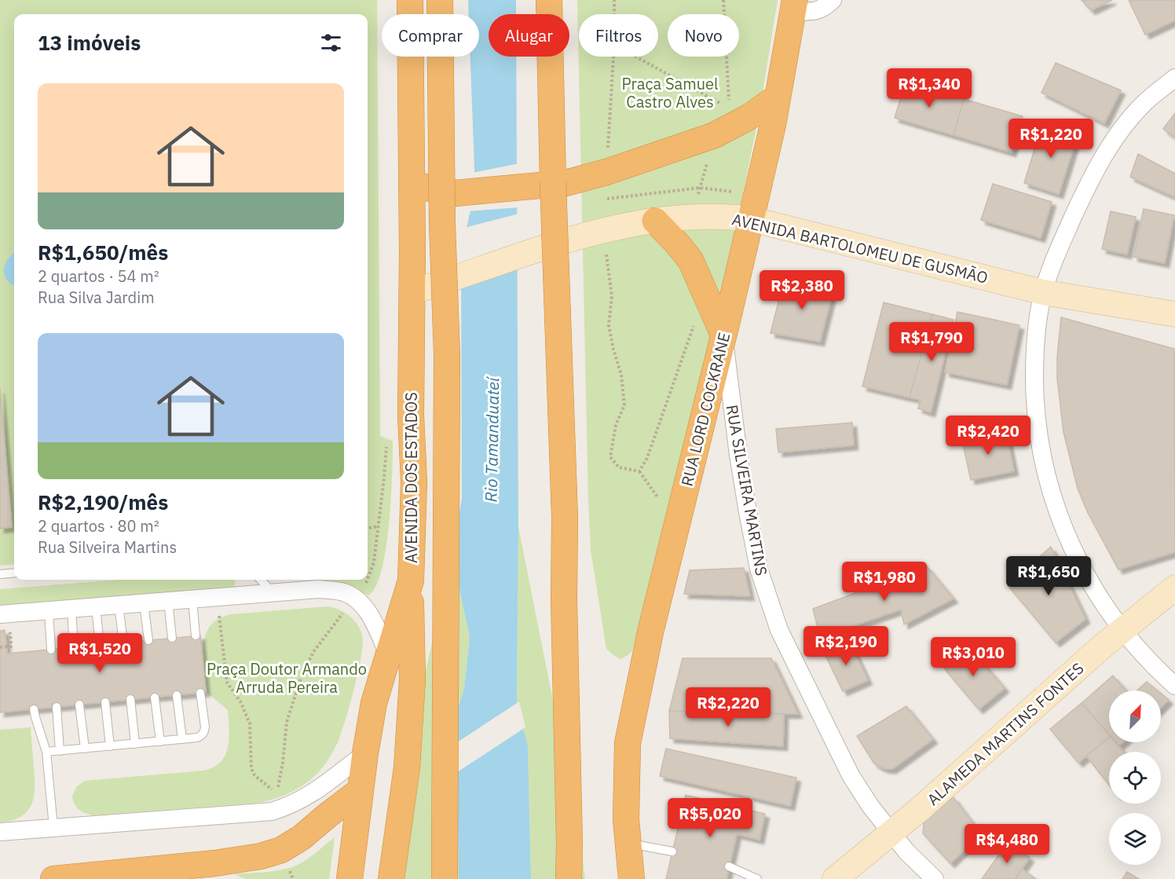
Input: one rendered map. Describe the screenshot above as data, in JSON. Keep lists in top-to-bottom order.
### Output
{
  "streets": {
    "highway": ["RUA LORD COCKRANE", "AVENIDA DOS ESTADOS"],
    "main road": ["AVENIDA BARTOLOMEU DE GUSMÃO", "ALAMEDA MARTINS FONTES"],
    "street": ["RUA SILVEIRA MARTINS"]
  },
  "crossings": [
    ["AVENIDA BARTOLOMEU DE GUSMÃO", "RUA LORD COCKRANE"],
    ["AVENIDA BARTOLOMEU DE GUSMÃO", "AVENIDA DOS ESTADOS"],
    ["RUA LORD COCKRANE", "RUA SILVEIRA MARTINS"],
    ["RUA SILVEIRA MARTINS", "ALAMEDA MARTINS FONTES"]
  ],
  "water": ["Rio Tamanduateí"],
  "parks": ["Praça Samuel Castro Alves", "Praça Doutor Armando Arruda Pereira"],
  "north": "top right",
  "page": {
    "chip": [
      "Comprar",
      "Alugar",
      "Filtros",
      "Novo"
    ],
    "heading": "13 imóveis",
    "price": [
      "R$1,340",
      "R$1,220",
      "R$2,380",
      "R$1,790",
      "R$2,420",
      "R$1,650",
      "R$1,980",
      "R$2,190",
      "R$1,520",
      "R$3,010",
      "R$2,220",
      "R$5,020",
      "R$4,480"
    ],
    "list": [
      {
        "name": "R$1,650/mês",
        "note": "2 quartos · 54 m² · Rua Silva Jardim"
      },
      {
        "name": "R$2,190/mês",
        "note": "2 quartos · 80 m² · Rua Silveira Martins"
      }
    ]
  }
}
